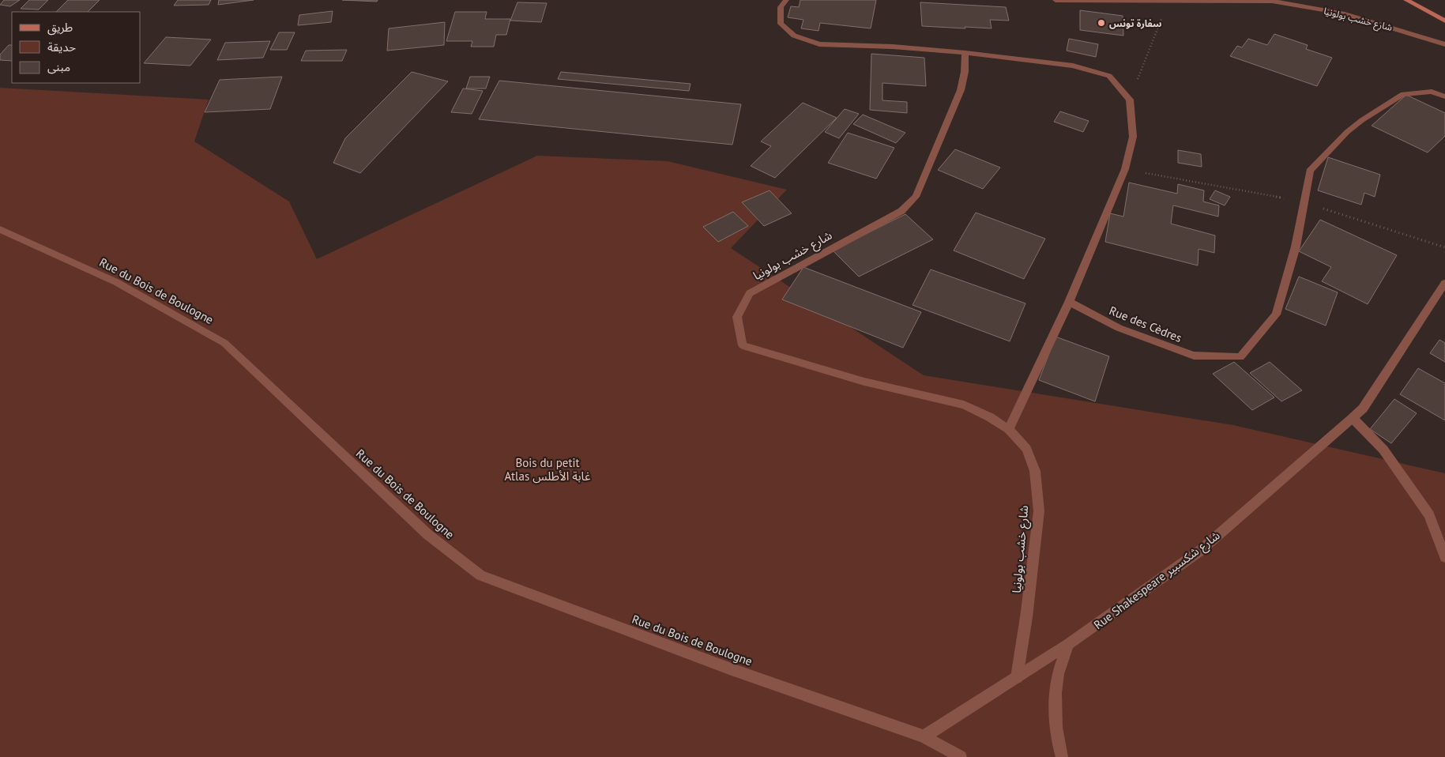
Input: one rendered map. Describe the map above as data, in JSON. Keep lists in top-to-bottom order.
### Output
{
  "streets": {
    "street": [
      "شارع خشب بولونيا",
      "Rue du Bois de Boulogne",
      "Rue des Cèdres",
      "Rue Shakespeare شارع شكسبير"
    ]
  },
  "crossings": [
    ["شارع خشب بولونيا", "Rue Shakespeare شارع شكسبير"],
    ["Rue du Bois de Boulogne", "Rue Shakespeare شارع شكسبير"]
  ],
  "parks": ["Bois du petit Atlas غابة الأطلس"],
  "places": ["سفارة تونس"],
  "legend": ["طريق", "حديقة", "مبنى"]
}
